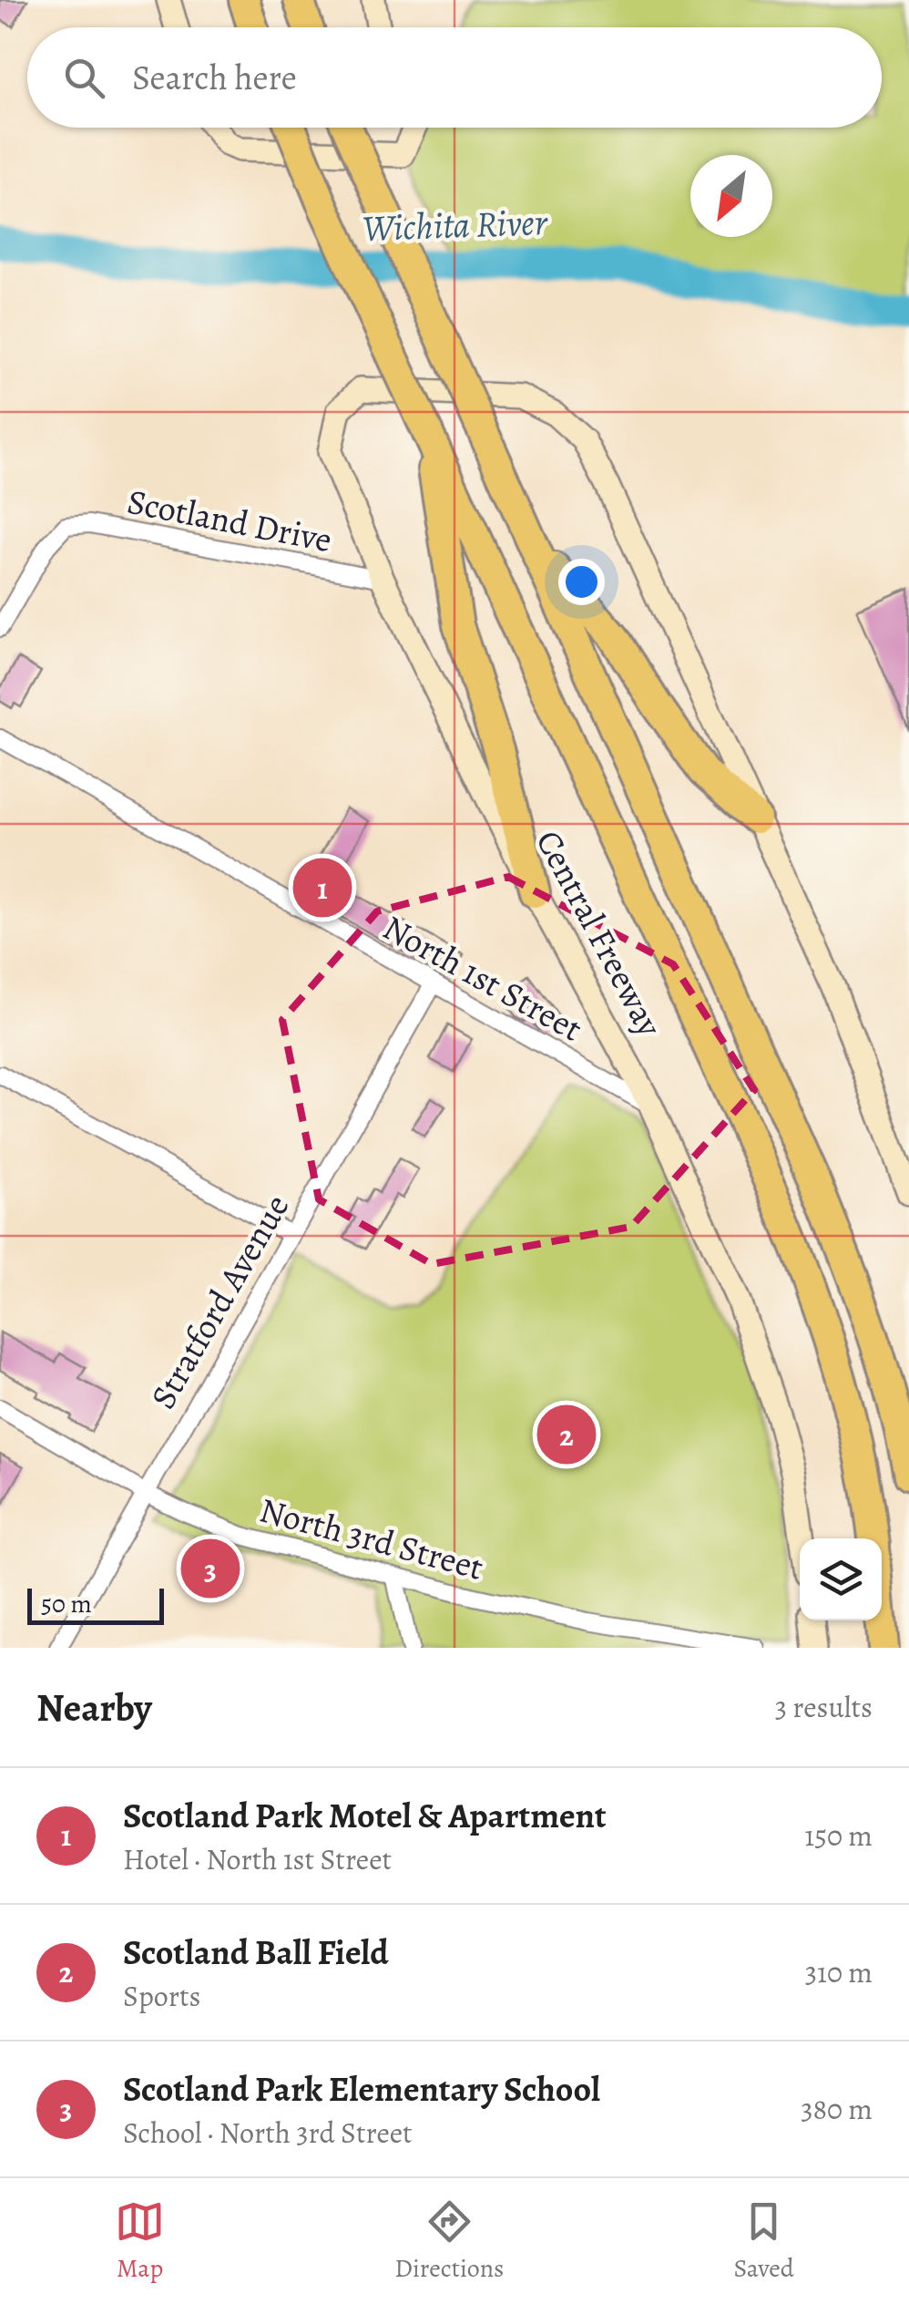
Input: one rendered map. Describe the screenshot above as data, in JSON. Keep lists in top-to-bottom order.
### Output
{
  "streets": {
    "highway": ["Central Freeway"],
    "street": [
      "Scotland Drive",
      "North 1st Street",
      "Stratford Avenue",
      "North 3rd Street"
    ]
  },
  "crossings": [
    ["Scotland Drive", "Central Freeway"],
    ["Central Freeway", "North 1st Street"],
    ["North 1st Street", "Stratford Avenue"],
    ["Stratford Avenue", "North 3rd Street"]
  ],
  "water": ["Wichita River"],
  "scale_bar": "50 m",
  "north": "bottom left",
  "page": {
    "search": "Search here",
    "pins": ["1", "2", "3"],
    "scale": "50 m",
    "heading": ["Nearby", "3 results"],
    "list": [
      {
        "mark": "1",
        "name": "Scotland Park Motel & Apartment",
        "note": "Hotel · North 1st Street",
        "value": "150 m"
      },
      {
        "mark": "2",
        "name": "Scotland Ball Field",
        "note": "Sports",
        "value": "310 m"
      },
      {
        "mark": "3",
        "name": "Scotland Park Elementary School",
        "note": "School · North 3rd Street",
        "value": "380 m"
      }
    ],
    "nav": ["Map", "Directions", "Saved"]
  }
}
